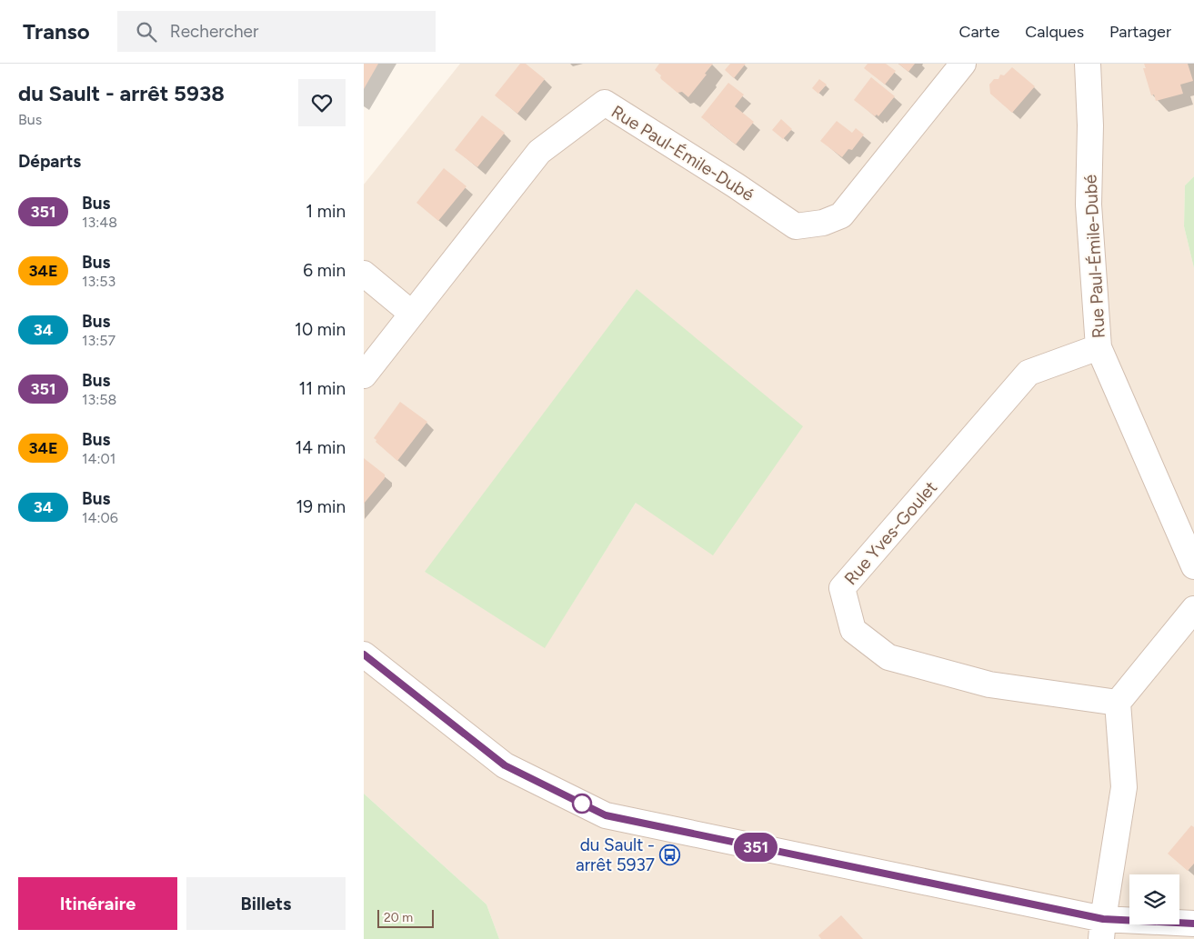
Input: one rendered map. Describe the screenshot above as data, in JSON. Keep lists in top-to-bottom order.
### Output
{
  "streets": {
    "street": ["Rue Paul-Émile-Dubé", "Rue Yves-Goulet"]
  },
  "crossings": [
    ["Rue Paul-Émile-Dubé", "Rue Yves-Goulet"]
  ],
  "places": {
    "bus stop": ["du Sault - arrêt 5937"]
  },
  "lines": ["bus line 351"],
  "scale_bar": "20 m",
  "page": {
    "header": "Transo",
    "search": "Rechercher",
    "nav": ["Carte", "Calques", "Partager"],
    "heading": [
      ["du Sault - arrêt 5938", "Bus"],
      "Départs"
    ],
    "on_map": "351",
    "list": [
      {
        "mark": "351",
        "name": "Bus",
        "note": "13:48",
        "value": "1 min"
      },
      {
        "mark": "34E",
        "name": "Bus",
        "note": "13:53",
        "value": "6 min"
      },
      {
        "mark": "34",
        "name": "Bus",
        "note": "13:57",
        "value": "10 min"
      },
      {
        "mark": "351",
        "name": "Bus",
        "note": "13:58",
        "value": "11 min"
      },
      {
        "mark": "34E",
        "name": "Bus",
        "note": "14:01",
        "value": "14 min"
      },
      {
        "mark": "34",
        "name": "Bus",
        "note": "14:06",
        "value": "19 min"
      }
    ],
    "buttons": ["Itinéraire", "Billets"],
    "scale": "20 m"
  }
}
